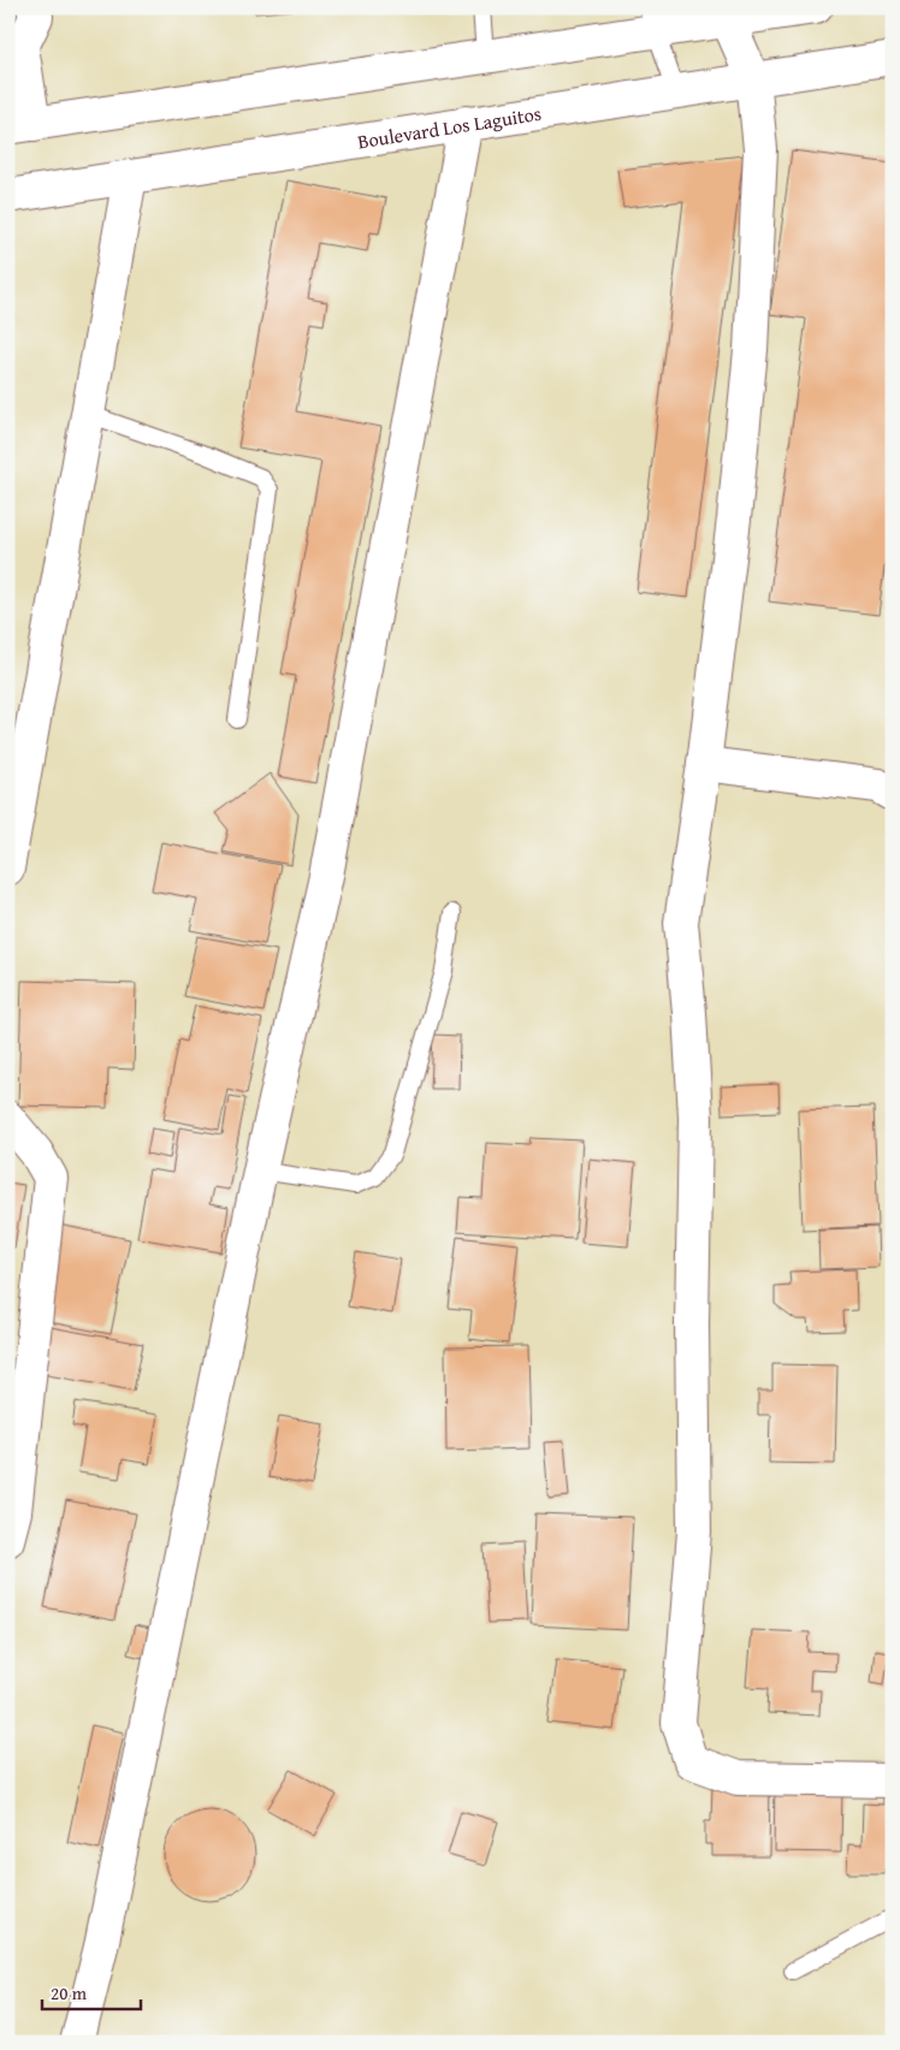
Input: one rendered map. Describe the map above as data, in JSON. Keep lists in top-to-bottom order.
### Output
{
  "streets": {
    "street": ["Boulevard Los Laguitos"]
  },
  "scale_bar": "20 m"
}
